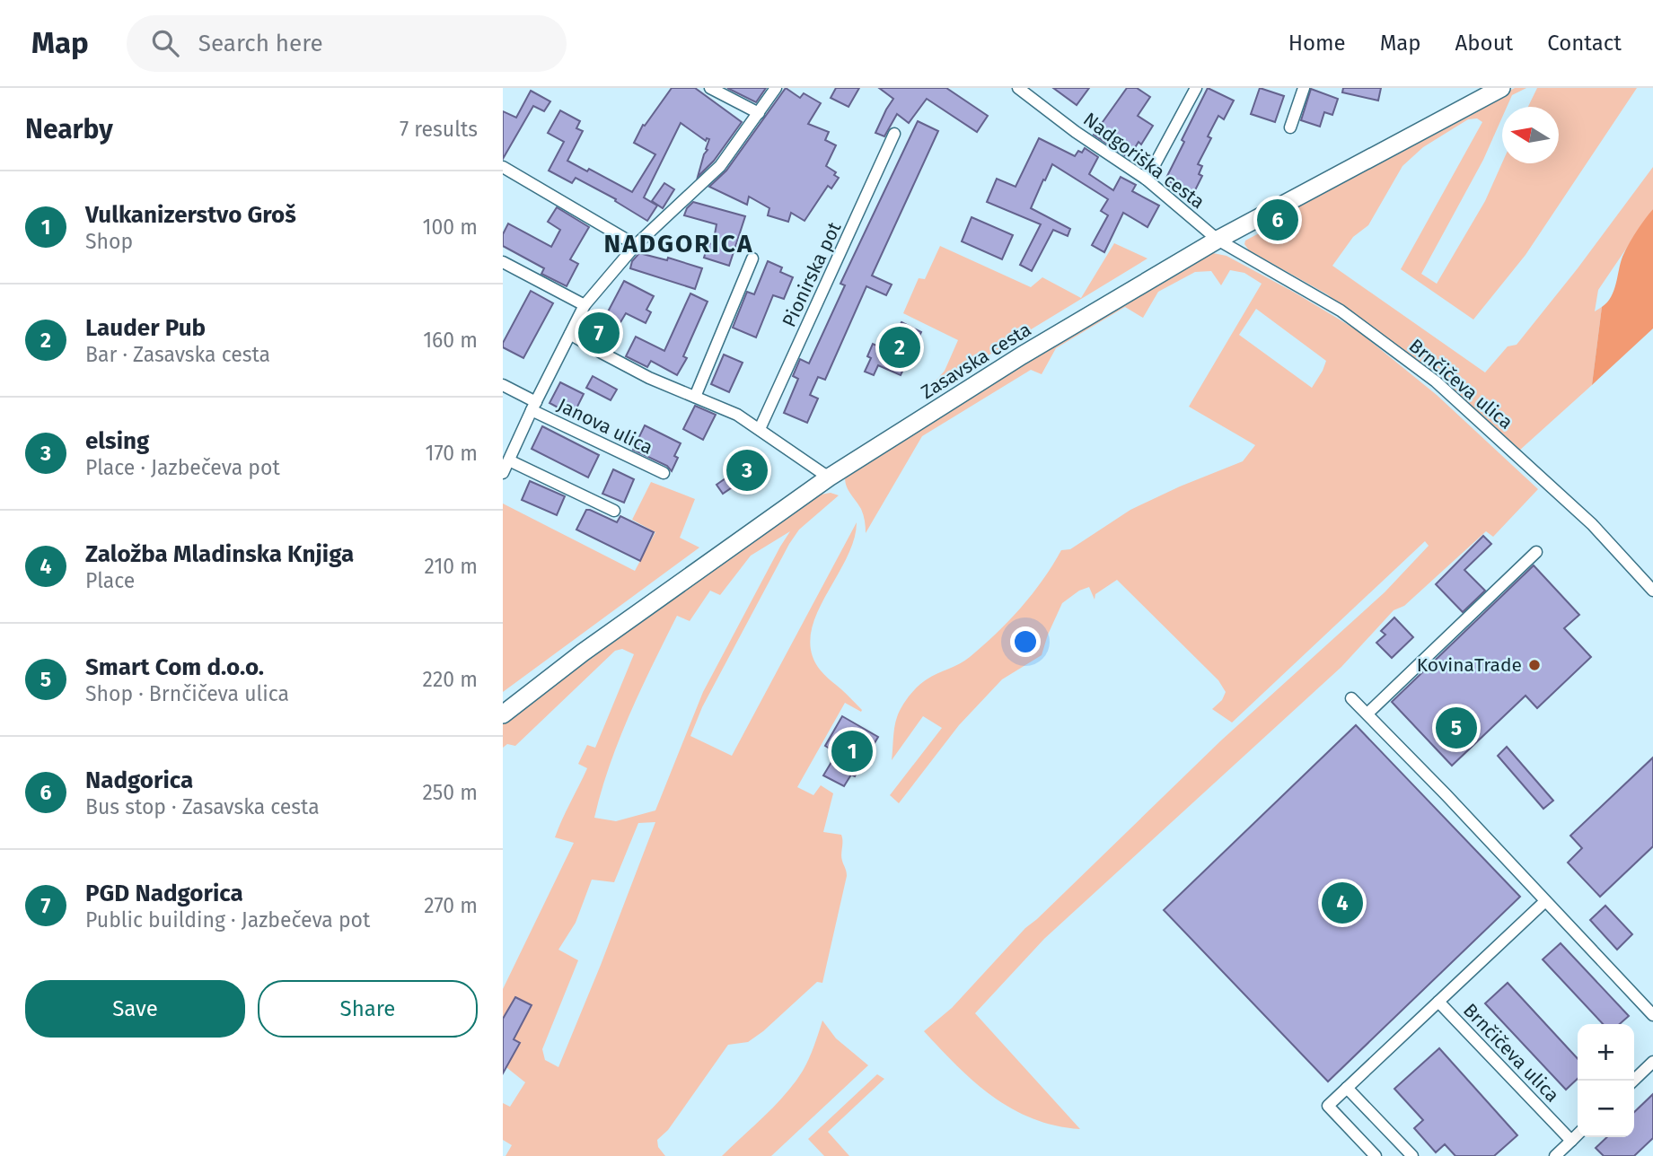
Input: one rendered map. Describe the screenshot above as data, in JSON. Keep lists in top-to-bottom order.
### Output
{
  "streets": {
    "main road": ["Zasavska cesta"],
    "street": [
      "Nadgoriška cesta",
      "Pionirska pot",
      "Brnčičeva ulica",
      "Janova ulica"
    ]
  },
  "crossings": [
    ["Nadgoriška cesta", "Zasavska cesta"],
    ["Nadgoriška cesta", "Brnčičeva ulica"],
    ["Zasavska cesta", "Brnčičeva ulica"]
  ],
  "districts": ["NADGORICA"],
  "places": ["KovinaTrade"],
  "north": "left",
  "page": {
    "header": "Map",
    "search": "Search here",
    "nav": [
      "Home",
      "Map",
      "About",
      "Contact"
    ],
    "heading": ["Nearby", "7 results"],
    "list": [
      {
        "mark": "1",
        "name": "Vulkanizerstvo Groš",
        "note": "Shop",
        "value": "100 m"
      },
      {
        "mark": "2",
        "name": "Lauder Pub",
        "note": "Bar · Zasavska cesta",
        "value": "160 m"
      },
      {
        "mark": "3",
        "name": "elsing",
        "note": "Place · Jazbečeva pot",
        "value": "170 m"
      },
      {
        "mark": "4",
        "name": "Založba Mladinska Knjiga",
        "note": "Place",
        "value": "210 m"
      },
      {
        "mark": "5",
        "name": "Smart Com d.o.o.",
        "note": "Shop · Brnčičeva ulica",
        "value": "220 m"
      },
      {
        "mark": "6",
        "name": "Nadgorica",
        "note": "Bus stop · Zasavska cesta",
        "value": "250 m"
      },
      {
        "mark": "7",
        "name": "PGD Nadgorica",
        "note": "Public building · Jazbečeva pot",
        "value": "270 m"
      }
    ],
    "pins": [
      "6",
      "7",
      "2",
      "3",
      "5",
      "1",
      "4"
    ],
    "buttons": ["Save", "Share"],
    "map_buttons": ["+", "−"]
  }
}
